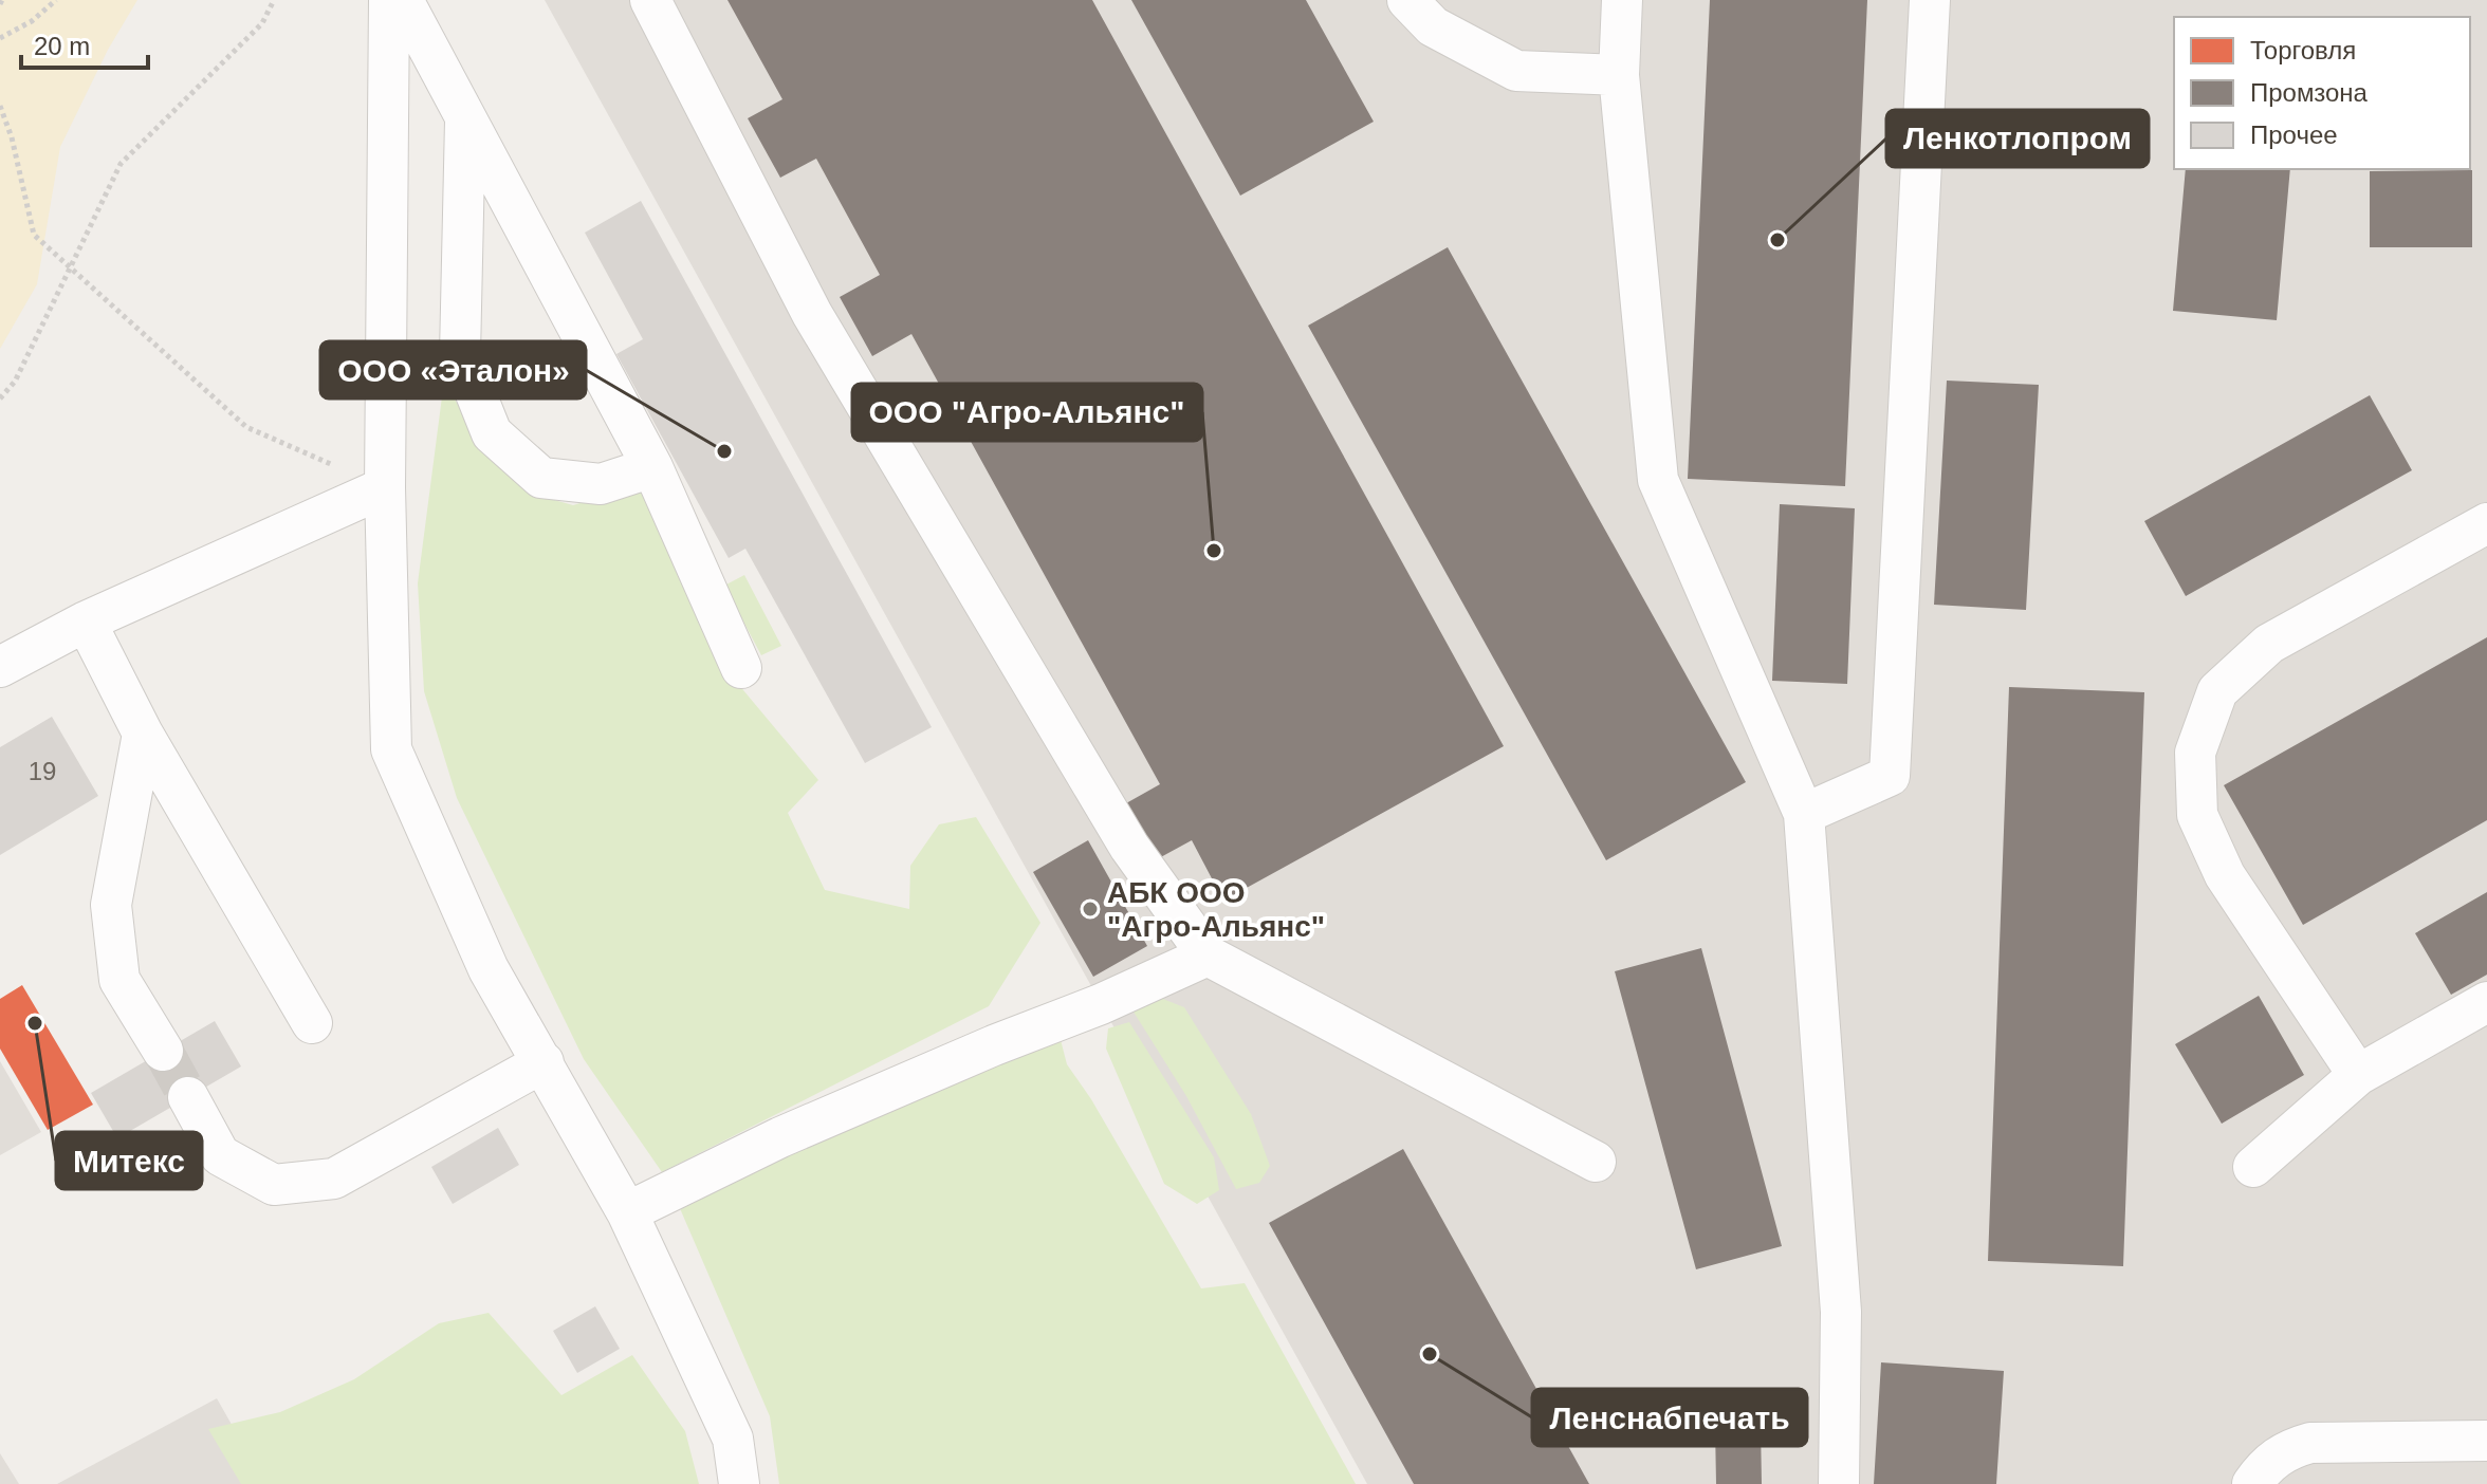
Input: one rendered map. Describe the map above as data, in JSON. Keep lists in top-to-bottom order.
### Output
{
  "places": [
    "Ленкотлопром",
    "ООО «Эталон»",
    "ООО \"Агро-Альянс\"",
    "АБК ООО \"Агро-Альянс\"",
    "Митекс",
    "Ленснабпечать"
  ],
  "house_numbers": ["19"],
  "legend": ["Торговля", "Промзона", "Прочее"],
  "scale_bar": "20 m"
}
